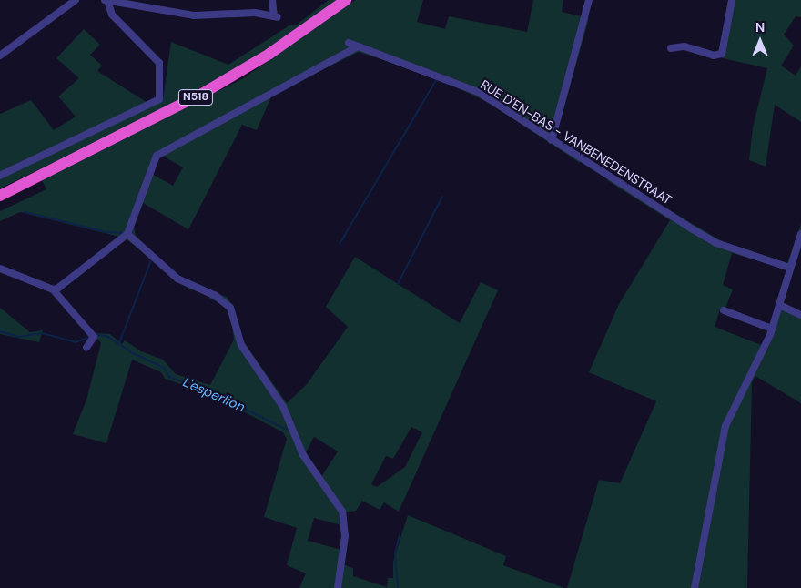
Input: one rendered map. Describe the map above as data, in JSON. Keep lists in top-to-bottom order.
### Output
{
  "streets": {
    "highway": ["N518"],
    "street": ["RUE D'EN-BAS - VANBENEDENSTRAAT"]
  },
  "water": ["L'esperlion"],
  "north": "top"
}
